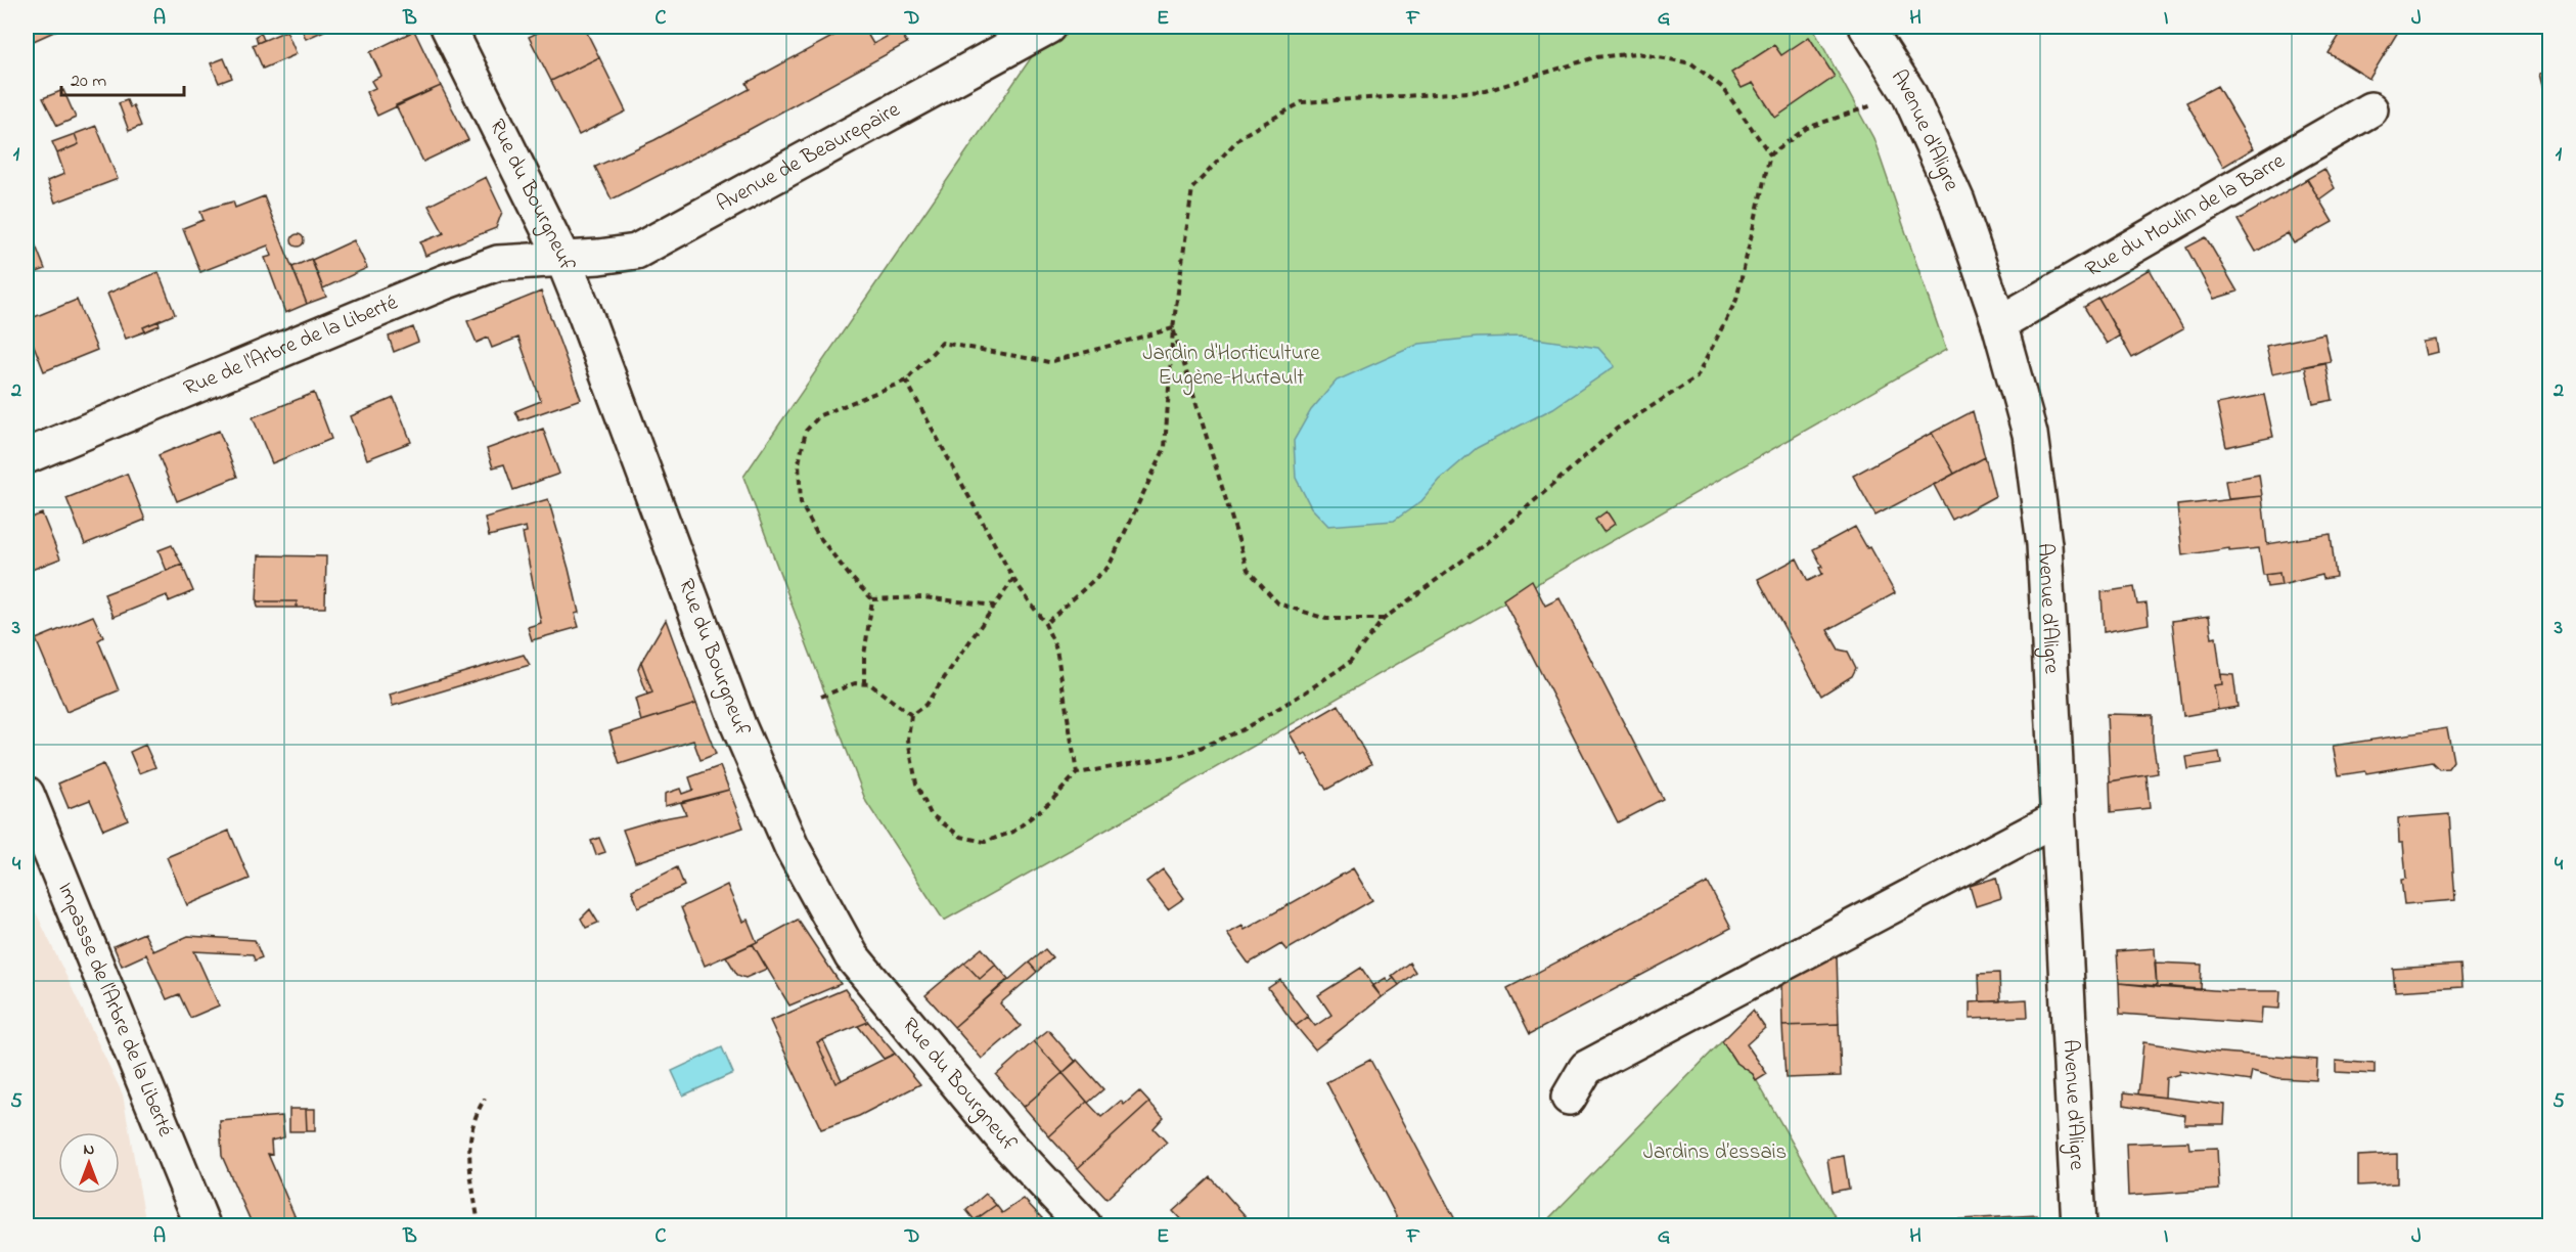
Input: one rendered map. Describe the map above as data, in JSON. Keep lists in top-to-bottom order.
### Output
{
  "streets": {
    "street": [
      "Avenue d'Aligre",
      "Avenue de Beaurepaire",
      "Rue du Bourgneuf",
      "Rue du Moulin de la Barre",
      "Rue de l'Arbre de la Liberté",
      "Impasse de l'Arbre de la Liberté"
    ]
  },
  "crossings": [
    ["Avenue d'Aligre", "Rue du Moulin de la Barre"],
    ["Avenue de Beaurepaire", "Rue du Bourgneuf"],
    ["Avenue de Beaurepaire", "Rue de l'Arbre de la Liberté"],
    ["Rue du Bourgneuf", "Rue de l'Arbre de la Liberté"]
  ],
  "parks": ["Jardin d'Horticulture Eugène-Hurtault", "Jardins d’essais"],
  "scale_bar": "20 m",
  "north": "top",
  "grid": {
    "columns": [
      "A",
      "B",
      "C",
      "D",
      "E",
      "F",
      "G",
      "H",
      "I",
      "J"
    ],
    "rows": [
      "1",
      "2",
      "3",
      "4",
      "5"
    ]
  }
}
